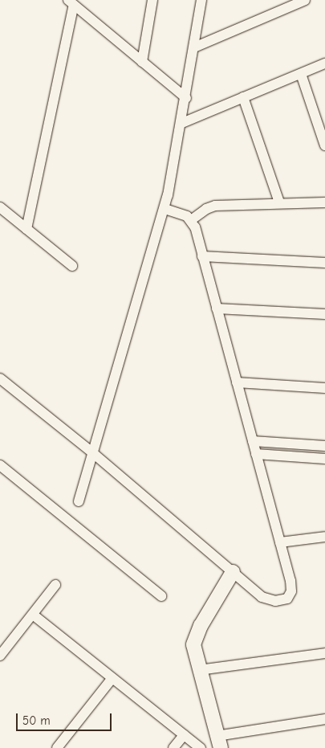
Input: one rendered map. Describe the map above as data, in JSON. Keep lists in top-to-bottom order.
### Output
{
  "scale_bar": "50 m"
}
